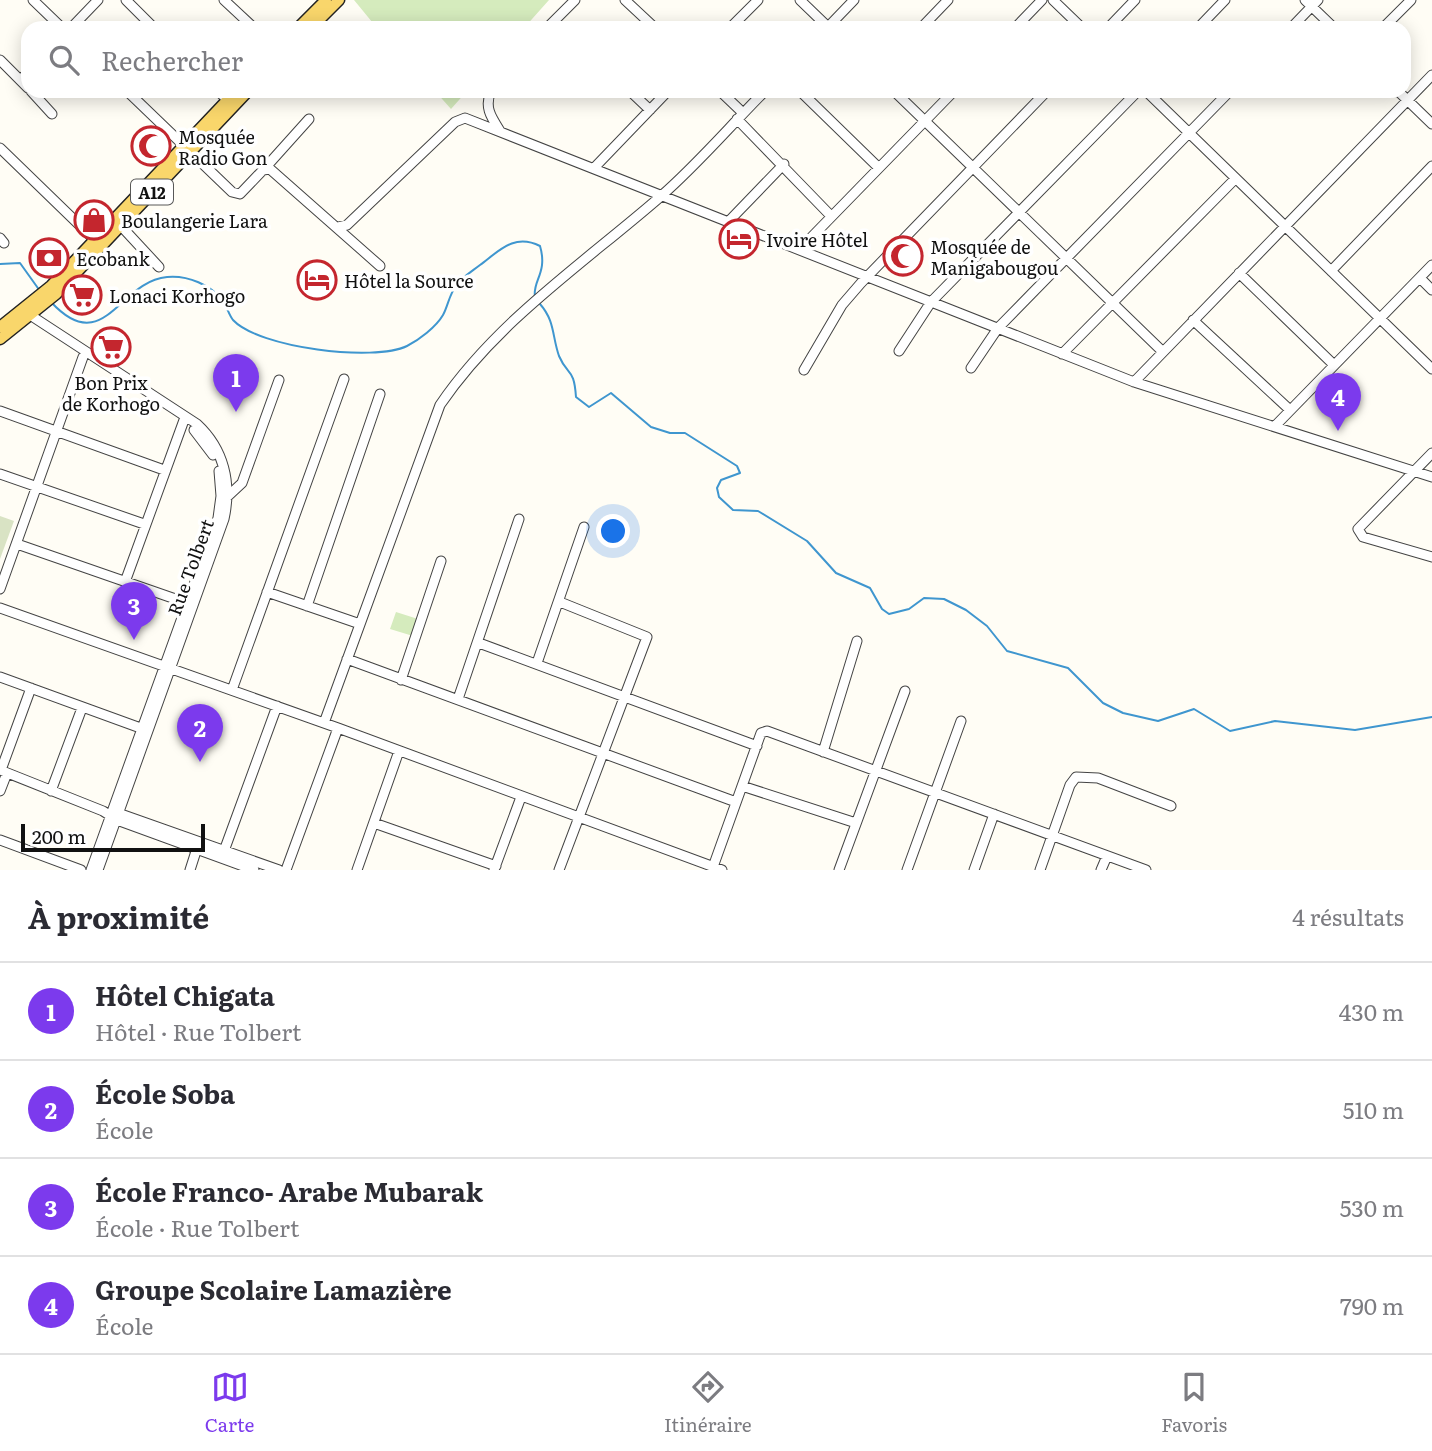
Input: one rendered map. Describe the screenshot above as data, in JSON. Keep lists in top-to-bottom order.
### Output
{
  "streets": {
    "main road": ["A12"],
    "street": ["Rue Tolbert"]
  },
  "crossings": [
    ["A12", "Rue Tolbert"]
  ],
  "places": {
    "mosque": ["Mosquée Radio Gon", "Mosquée de Manigabougou"],
    "shop": ["Boulangerie Lara"],
    "hotel": ["Ivoire Hôtel", "Hôtel la Source"],
    "bank": ["Ecobank"],
    "supermarket": ["Lonaci Korhogo", "Bon Prix de Korhogo"]
  },
  "scale_bar": "200 m",
  "page": {
    "search": "Rechercher",
    "pins": [
      "1",
      "4",
      "3",
      "2"
    ],
    "scale": "200 m",
    "heading": ["À proximité", "4 résultats"],
    "list": [
      {
        "mark": "1",
        "name": "Hôtel Chigata",
        "note": "Hôtel · Rue Tolbert",
        "value": "430 m"
      },
      {
        "mark": "2",
        "name": "École Soba",
        "note": "École",
        "value": "510 m"
      },
      {
        "mark": "3",
        "name": "École Franco- Arabe Mubarak",
        "note": "École · Rue Tolbert",
        "value": "530 m"
      },
      {
        "mark": "4",
        "name": "Groupe Scolaire Lamazière",
        "note": "École",
        "value": "790 m"
      }
    ],
    "nav": ["Carte", "Itinéraire", "Favoris"]
  }
}
